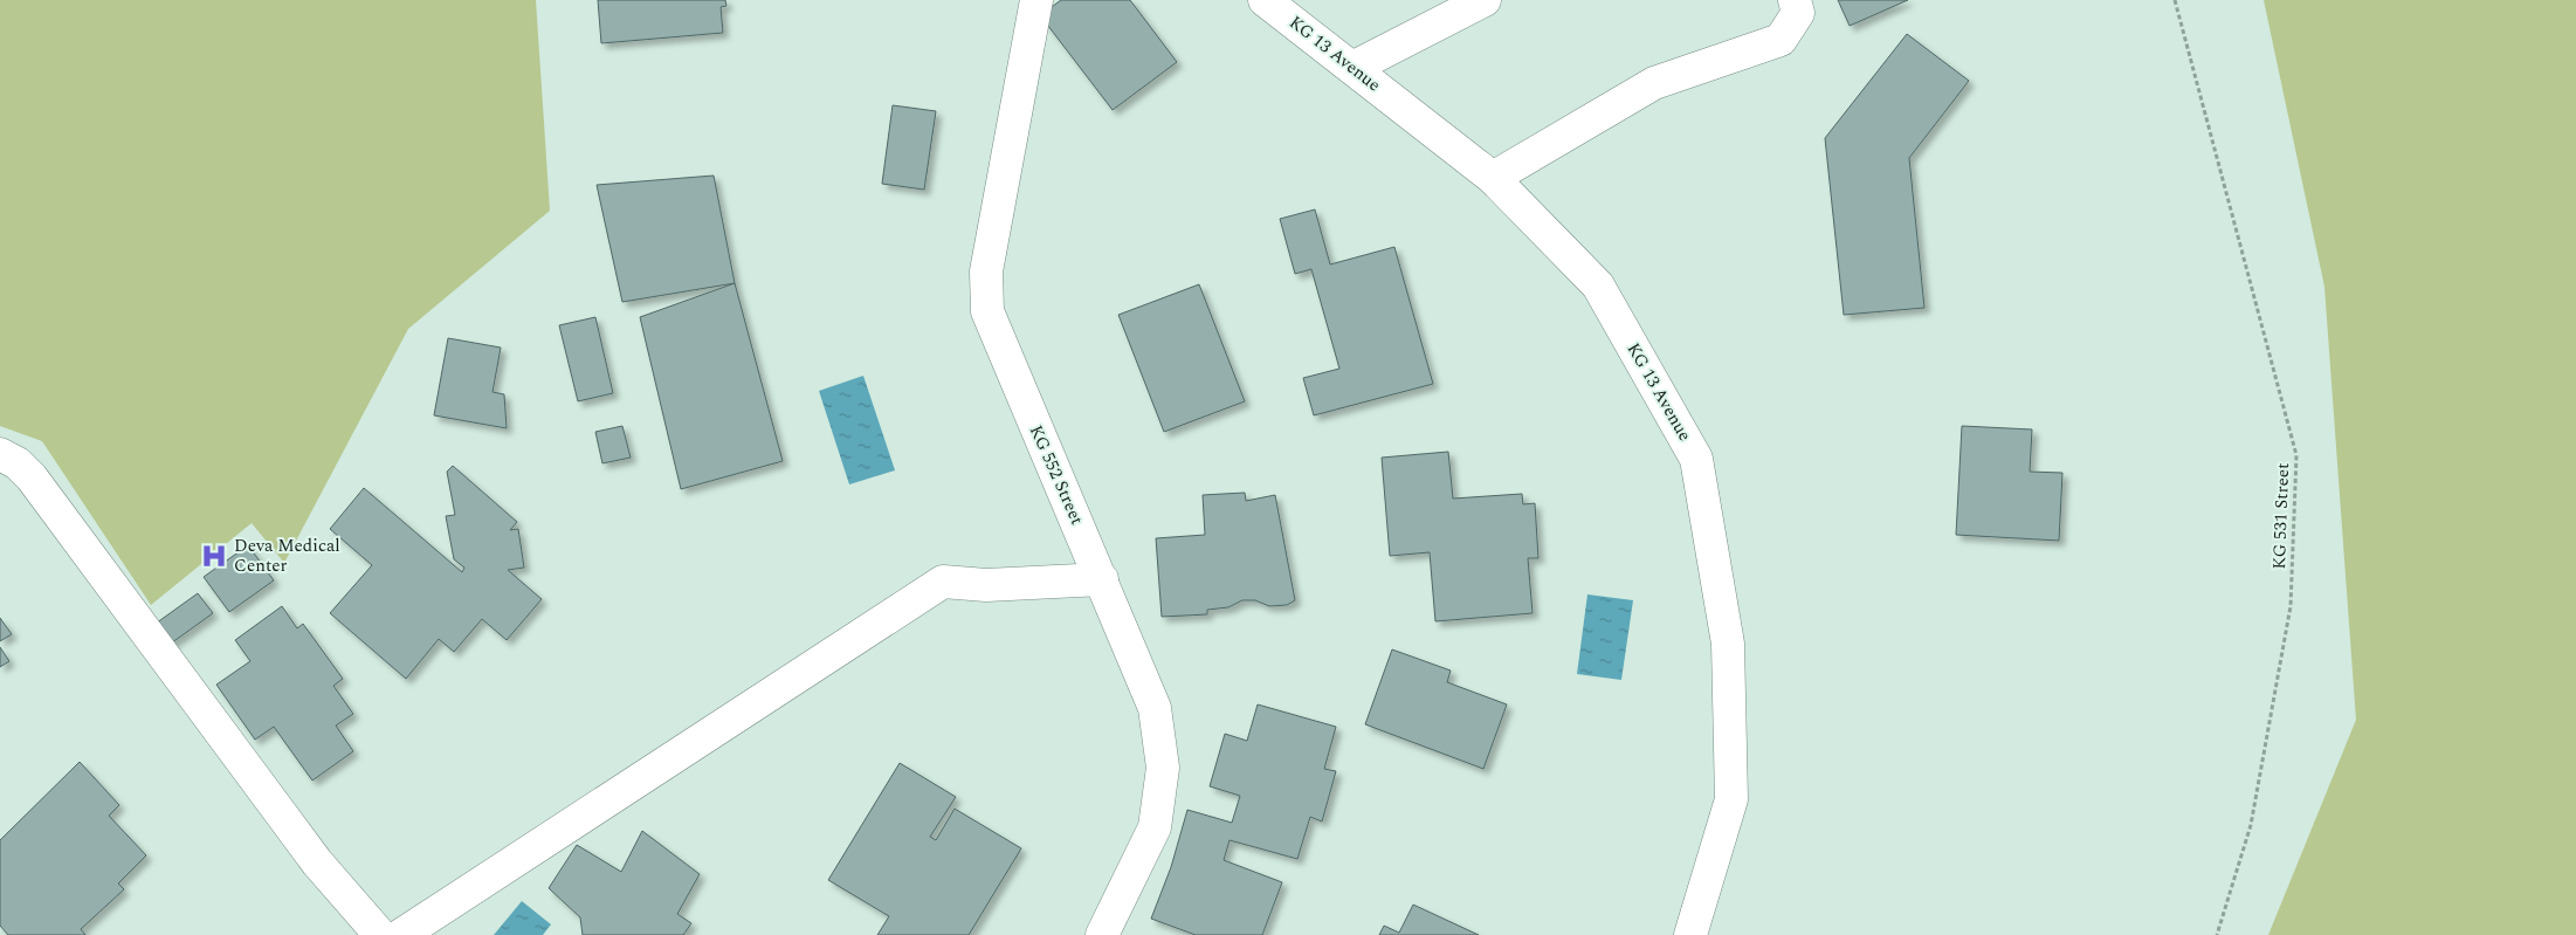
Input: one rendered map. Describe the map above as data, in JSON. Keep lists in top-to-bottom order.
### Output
{
  "streets": {
    "street": ["KG 13 Avenue", "KG 552 Street"],
    "path": ["KG 531 Street"]
  },
  "places": {
    "hospital": ["Deva Medical Center"]
  }
}
